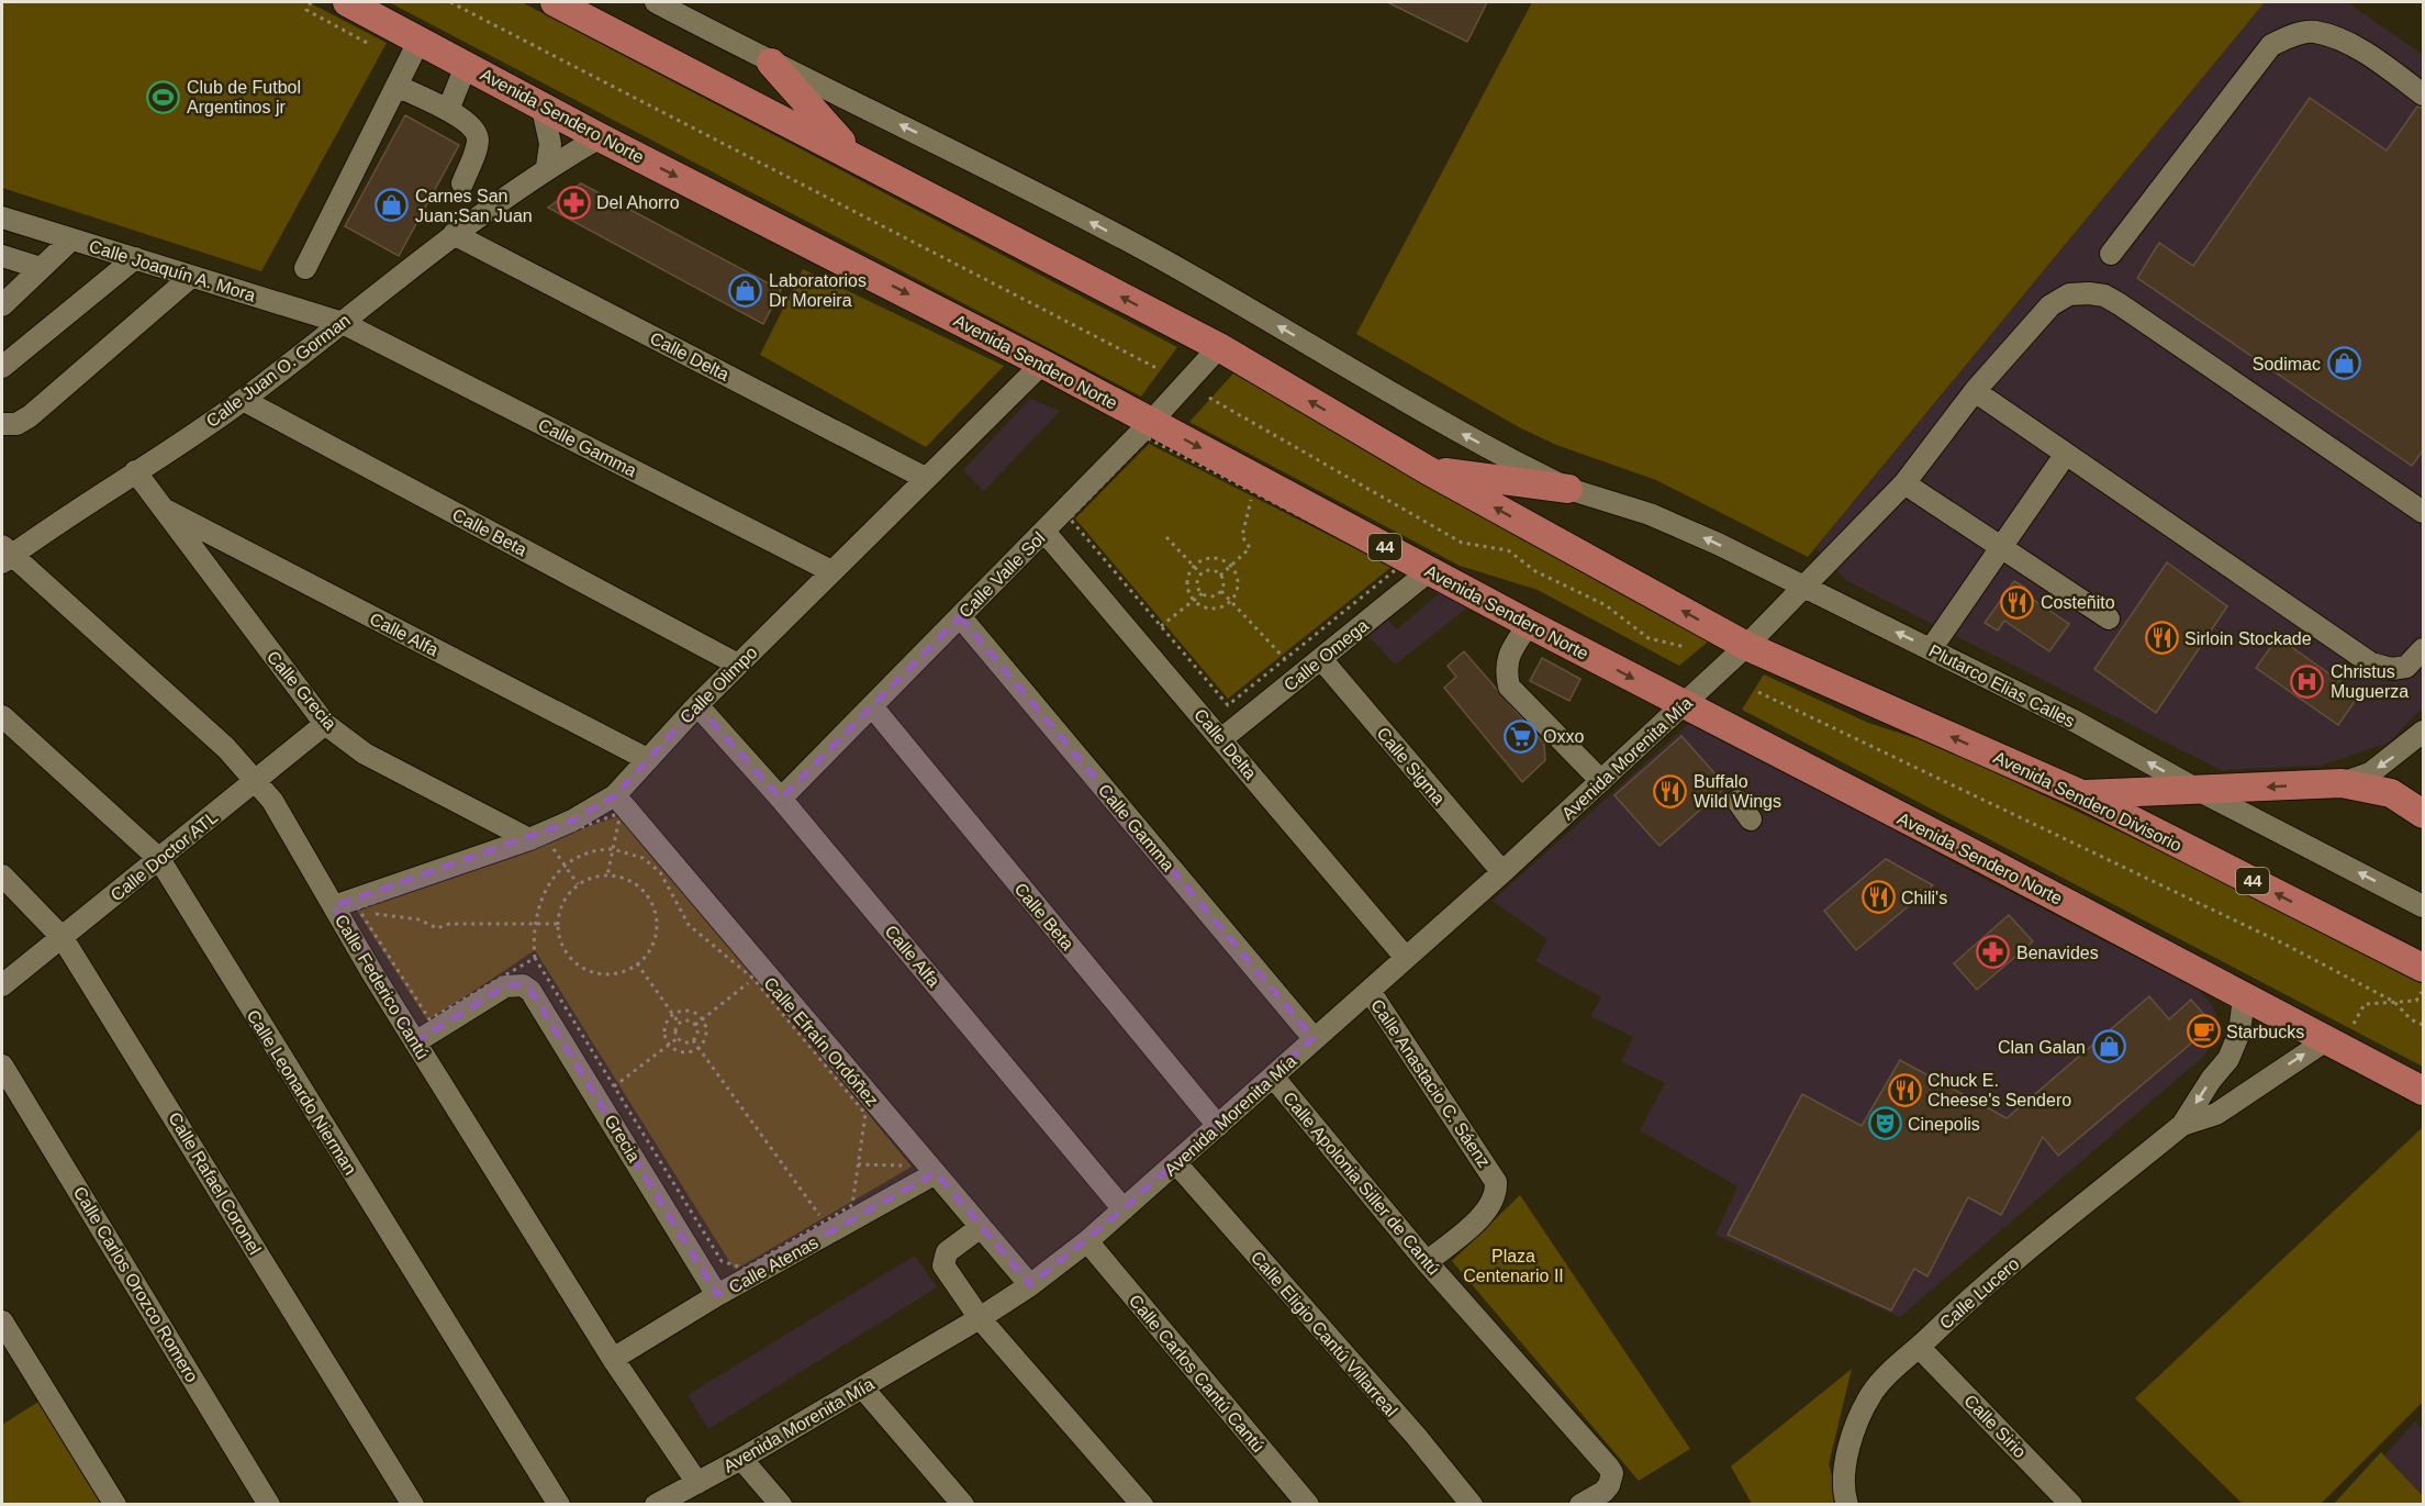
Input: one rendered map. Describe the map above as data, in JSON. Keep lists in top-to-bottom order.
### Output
{
  "streets": {
    "main road": ["Avenida Sendero Norte", "44", "Avenida Sendero Divisorio"],
    "street": [
      "Calle Joaquín A. Mora",
      "Calle Delta",
      "Calle Juan O. Gorman",
      "Calle Gamma",
      "Calle Beta",
      "Calle Valle Sol",
      "Calle Alfa",
      "Calle Omega",
      "Calle Olimpo",
      "Plutarco Elias Calles",
      "Calle Grecia",
      "Avenida Morenita Mía",
      "Calle Sigma",
      "Calle Doctor ATL",
      "Calle Federico Cantú",
      "Calle Efraín Ordóñez",
      "Calle Anastacio C. Sáenz",
      "Calle Leonardo Nierman",
      "Grecia",
      "Calle Rafael Coronel",
      "Calle Apolonia Siller de Cantú",
      "Calle Atenas",
      "Calle Carlos Orozco Romero",
      "Calle Lucero",
      "Calle Eligio Cantú Villarreal",
      "Calle Carlos Cantú Cantú",
      "Calle Sirio"
    ]
  },
  "crossings": [
    ["Avenida Sendero Norte", "Calle Juan O. Gorman"],
    ["Avenida Sendero Norte", "Calle Valle Sol"],
    ["Avenida Sendero Norte", "Calle Omega"],
    ["Avenida Sendero Norte", "Calle Olimpo"],
    ["Avenida Sendero Norte", "Avenida Morenita Mía"],
    ["Avenida Sendero Norte", "Calle Lucero"],
    ["Calle Joaquín A. Mora", "Calle Juan O. Gorman"],
    ["Calle Joaquín A. Mora", "Calle Gamma"],
    ["Calle Delta", "Calle Juan O. Gorman"],
    ["Calle Delta", "Calle Valle Sol"],
    ["Calle Delta", "Calle Omega"],
    ["Calle Delta", "Calle Olimpo"],
    ["Calle Delta", "Avenida Morenita Mía"],
    ["Calle Juan O. Gorman", "Calle Gamma"],
    ["Calle Juan O. Gorman", "Calle Beta"],
    ["Calle Juan O. Gorman", "Calle Grecia"],
    ["Calle Juan O. Gorman", "Calle Federico Cantú"],
    ["Calle Gamma", "Calle Valle Sol"],
    ["Calle Gamma", "Calle Olimpo"],
    ["Calle Gamma", "Avenida Morenita Mía"],
    ["Calle Beta", "Calle Valle Sol"],
    ["Calle Beta", "Calle Olimpo"],
    ["Calle Beta", "Avenida Morenita Mía"],
    ["44", "Calle Valle Sol"],
    ["44", "Avenida Morenita Mía"],
    ["44", "Avenida Sendero Divisorio"],
    ["Calle Valle Sol", "Calle Alfa"],
    ["Calle Alfa", "Calle Olimpo"],
    ["Calle Alfa", "Calle Grecia"],
    ["Calle Alfa", "Avenida Morenita Mía"],
    ["Calle Omega", "Calle Sigma"],
    ["Calle Olimpo", "Calle Grecia"],
    ["Calle Olimpo", "Calle Federico Cantú"],
    ["Calle Olimpo", "Calle Efraín Ordóñez"],
    ["Plutarco Elias Calles", "Avenida Morenita Mía"],
    ["Calle Grecia", "Calle Doctor ATL"],
    ["Avenida Morenita Mía", "Calle Sigma"],
    ["Avenida Morenita Mía", "Avenida Sendero Divisorio"],
    ["Avenida Morenita Mía", "Calle Federico Cantú"],
    ["Avenida Morenita Mía", "Calle Efraín Ordóñez"],
    ["Avenida Morenita Mía", "Calle Anastacio C. Sáenz"],
    ["Avenida Morenita Mía", "Calle Apolonia Siller de Cantú"],
    ["Avenida Morenita Mía", "Calle Eligio Cantú Villarreal"],
    ["Avenida Morenita Mía", "Calle Carlos Cantú Cantú"],
    ["Calle Doctor ATL", "Calle Federico Cantú"],
    ["Calle Doctor ATL", "Calle Leonardo Nierman"],
    ["Calle Doctor ATL", "Calle Rafael Coronel"],
    ["Calle Federico Cantú", "Grecia"],
    ["Calle Federico Cantú", "Calle Atenas"],
    ["Calle Efraín Ordóñez", "Calle Atenas"],
    ["Calle Anastacio C. Sáenz", "Calle Apolonia Siller de Cantú"],
    ["Grecia", "Calle Atenas"],
    ["Calle Lucero", "Calle Sirio"]
  ],
  "one_way": ["Plutarco Elias Calles", "Avenida Sendero Divisorio"],
  "parks": ["Plaza Centenario II"],
  "places": {
    "sports": ["Club de Futbol Argentinos jr"],
    "pharmacy": ["Del Ahorro", "Benavides"],
    "shop": [
      "Carnes San Juan;San Juan",
      "Laboratorios Dr Moreira",
      "Sodimac",
      "Clan Galan"
    ],
    "restaurant": [
      "Costeñito",
      "Sirloin Stockade",
      "Buffalo Wild Wings",
      "Chili's",
      "Chuck E. Cheese's Sendero"
    ],
    "hospital": ["Christus Muguerza"],
    "supermarket": ["Oxxo"],
    "cafe": ["Starbucks"],
    "theatre": ["Cinepolis"]
  }
}
